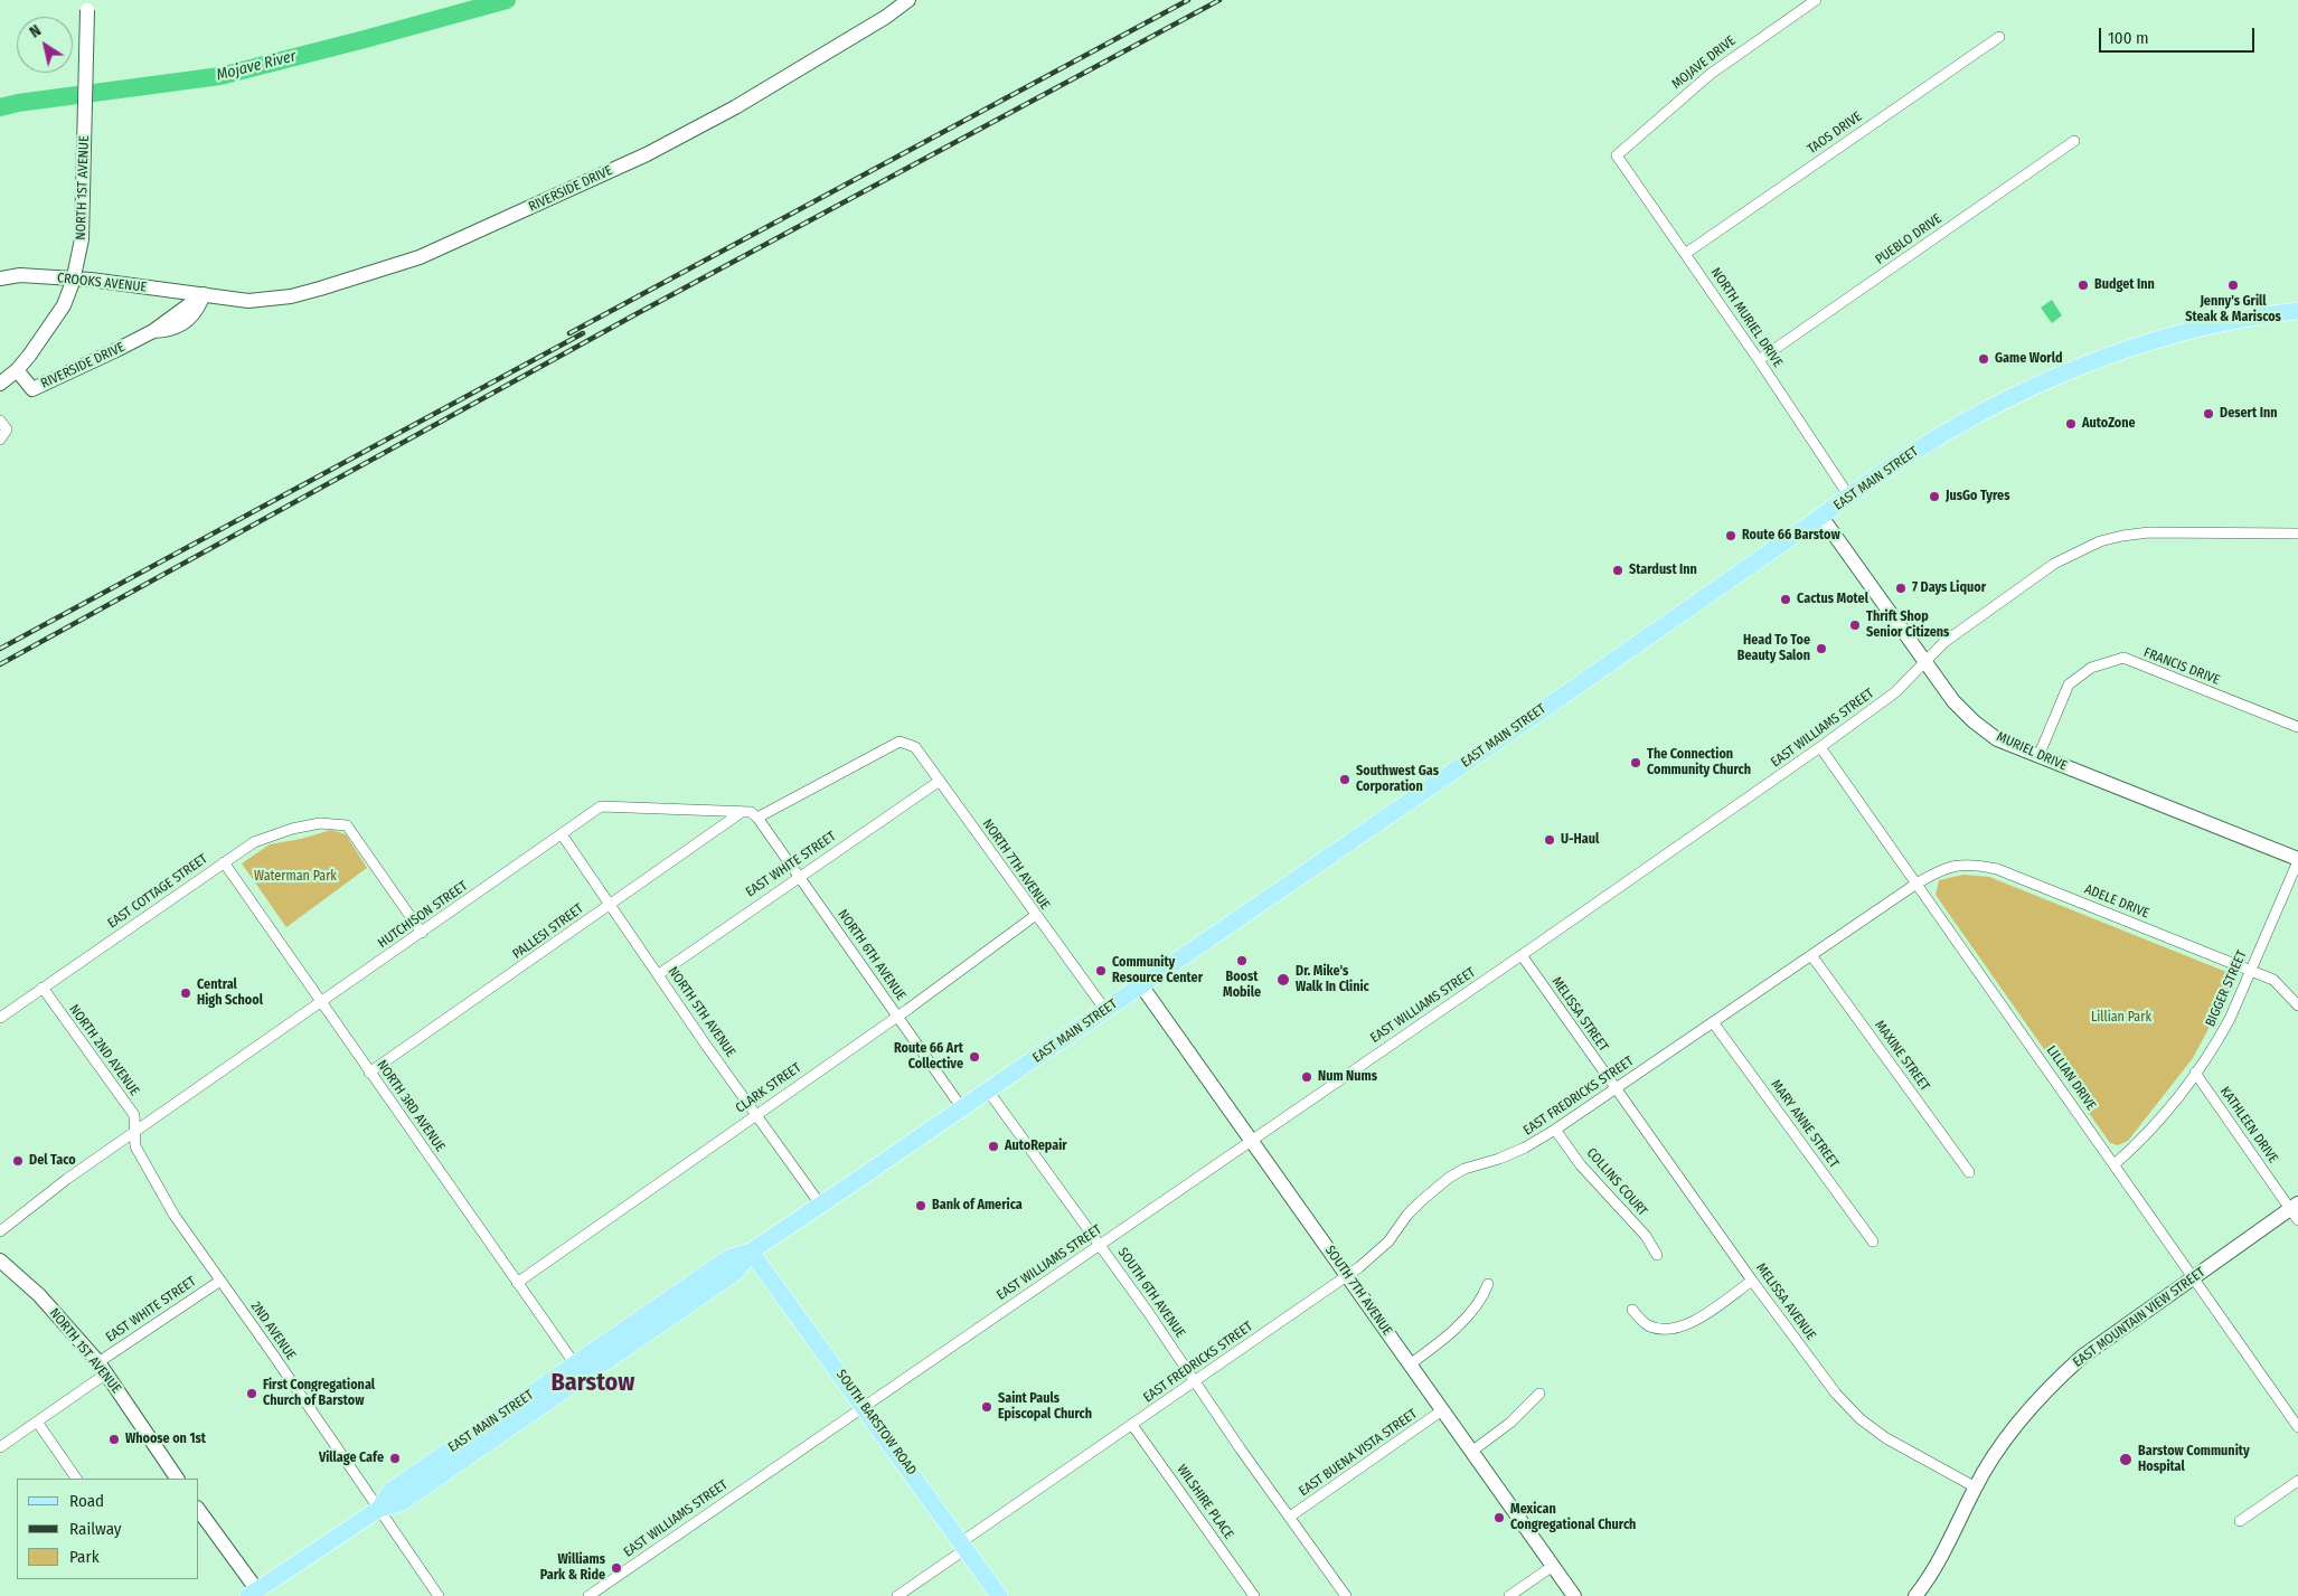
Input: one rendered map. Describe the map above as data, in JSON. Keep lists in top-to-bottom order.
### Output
{
  "streets": {
    "main road": ["EAST MAIN STREET", "SOUTH BARSTOW ROAD"],
    "street": [
      "MOJAVE DRIVE",
      "TAOS DRIVE",
      "NORTH 1ST AVENUE",
      "RIVERSIDE DRIVE",
      "PUEBLO DRIVE",
      "CROOKS AVENUE",
      "NORTH MURIEL DRIVE",
      "FRANCIS DRIVE",
      "EAST WILLIAMS STREET",
      "MURIEL DRIVE",
      "EAST WHITE STREET",
      "NORTH 7TH AVENUE",
      "EAST COTTAGE STREET",
      "ADELE DRIVE",
      "HUTCHISON STREET",
      "PALLESI STREET",
      "NORTH 6TH AVENUE",
      "BIGGER STREET",
      "NORTH 5TH AVENUE",
      "MELISSA STREET",
      "NORTH 2ND AVENUE",
      "MAXINE STREET",
      "LILLIAN DRIVE",
      "CLARK STREET",
      "EAST FREDRICKS STREET",
      "NORTH 3RD AVENUE",
      "MARY ANNE STREET",
      "KATHLEEN DRIVE",
      "COLLINS COURT",
      "SOUTH 7TH AVENUE",
      "SOUTH 6TH AVENUE",
      "MELISSA AVENUE",
      "EAST MOUNTAIN VIEW STREET",
      "2ND AVENUE",
      "EAST BUENA VISTA STREET",
      "WILSHIRE PLACE"
    ]
  },
  "crossings": [
    ["MOJAVE DRIVE", "NORTH MURIEL DRIVE"],
    ["TAOS DRIVE", "NORTH MURIEL DRIVE"],
    ["NORTH 1ST AVENUE", "RIVERSIDE DRIVE"],
    ["NORTH 1ST AVENUE", "EAST WHITE STREET"],
    ["RIVERSIDE DRIVE", "CROOKS AVENUE"],
    ["PUEBLO DRIVE", "NORTH MURIEL DRIVE"],
    ["NORTH MURIEL DRIVE", "EAST MAIN STREET"],
    ["EAST MAIN STREET", "MURIEL DRIVE"],
    ["EAST MAIN STREET", "NORTH 7TH AVENUE"],
    ["EAST MAIN STREET", "NORTH 6TH AVENUE"],
    ["EAST MAIN STREET", "NORTH 5TH AVENUE"],
    ["EAST MAIN STREET", "NORTH 3RD AVENUE"],
    ["EAST MAIN STREET", "SOUTH 7TH AVENUE"],
    ["EAST MAIN STREET", "SOUTH 6TH AVENUE"],
    ["EAST MAIN STREET", "2ND AVENUE"],
    ["EAST MAIN STREET", "SOUTH BARSTOW ROAD"],
    ["FRANCIS DRIVE", "MURIEL DRIVE"],
    ["EAST WILLIAMS STREET", "MURIEL DRIVE"],
    ["EAST WILLIAMS STREET", "MELISSA STREET"],
    ["EAST WILLIAMS STREET", "LILLIAN DRIVE"],
    ["EAST WILLIAMS STREET", "SOUTH 7TH AVENUE"],
    ["EAST WILLIAMS STREET", "SOUTH 6TH AVENUE"],
    ["EAST WILLIAMS STREET", "SOUTH BARSTOW ROAD"],
    ["MURIEL DRIVE", "BIGGER STREET"],
    ["EAST WHITE STREET", "NORTH 7TH AVENUE"],
    ["EAST WHITE STREET", "NORTH 6TH AVENUE"],
    ["EAST WHITE STREET", "NORTH 5TH AVENUE"],
    ["EAST WHITE STREET", "2ND AVENUE"],
    ["NORTH 7TH AVENUE", "HUTCHISON STREET"],
    ["NORTH 7TH AVENUE", "NORTH 6TH AVENUE"],
    ["NORTH 7TH AVENUE", "CLARK STREET"],
    ["EAST COTTAGE STREET", "HUTCHISON STREET"],
    ["EAST COTTAGE STREET", "NORTH 2ND AVENUE"],
    ["EAST COTTAGE STREET", "NORTH 3RD AVENUE"],
    ["ADELE DRIVE", "BIGGER STREET"],
    ["ADELE DRIVE", "LILLIAN DRIVE"],
    ["ADELE DRIVE", "EAST FREDRICKS STREET"],
    ["HUTCHISON STREET", "PALLESI STREET"],
    ["HUTCHISON STREET", "NORTH 6TH AVENUE"],
    ["HUTCHISON STREET", "NORTH 5TH AVENUE"],
    ["HUTCHISON STREET", "NORTH 2ND AVENUE"],
    ["HUTCHISON STREET", "NORTH 3RD AVENUE"],
    ["HUTCHISON STREET", "2ND AVENUE"],
    ["PALLESI STREET", "NORTH 5TH AVENUE"],
    ["PALLESI STREET", "NORTH 3RD AVENUE"],
    ["NORTH 6TH AVENUE", "CLARK STREET"],
    ["BIGGER STREET", "LILLIAN DRIVE"],
    ["BIGGER STREET", "KATHLEEN DRIVE"],
    ["NORTH 5TH AVENUE", "CLARK STREET"],
    ["MELISSA STREET", "EAST FREDRICKS STREET"],
    ["MELISSA STREET", "MELISSA AVENUE"],
    ["NORTH 2ND AVENUE", "2ND AVENUE"],
    ["MAXINE STREET", "EAST FREDRICKS STREET"],
    ["LILLIAN DRIVE", "EAST FREDRICKS STREET"],
    ["LILLIAN DRIVE", "EAST MOUNTAIN VIEW STREET"],
    ["CLARK STREET", "NORTH 3RD AVENUE"],
    ["EAST FREDRICKS STREET", "MARY ANNE STREET"],
    ["EAST FREDRICKS STREET", "COLLINS COURT"],
    ["EAST FREDRICKS STREET", "SOUTH 7TH AVENUE"],
    ["EAST FREDRICKS STREET", "SOUTH 6TH AVENUE"],
    ["EAST FREDRICKS STREET", "MELISSA AVENUE"],
    ["EAST FREDRICKS STREET", "SOUTH BARSTOW ROAD"],
    ["EAST FREDRICKS STREET", "WILSHIRE PLACE"],
    ["KATHLEEN DRIVE", "EAST MOUNTAIN VIEW STREET"],
    ["SOUTH 7TH AVENUE", "EAST BUENA VISTA STREET"],
    ["SOUTH 6TH AVENUE", "EAST BUENA VISTA STREET"],
    ["MELISSA AVENUE", "EAST MOUNTAIN VIEW STREET"]
  ],
  "districts": ["Barstow"],
  "water": ["Mojave River"],
  "parks": ["Waterman Park", "Lillian Park"],
  "places": [
    "Budget Inn",
    "Jenny's Grill Steak & Mariscos",
    "Game World",
    "Desert Inn",
    "AutoZone",
    "JusGo Tyres",
    "Route 66 Barstow",
    "Stardust Inn",
    "7 Days Liquor",
    "Cactus Motel",
    "Thrift Shop Senior Citizens",
    "Head To Toe Beauty Salon",
    "The Connection Community Church",
    "Southwest Gas Corporation",
    "U-Haul",
    "Boost Mobile",
    "Community Resource Center",
    "Dr. Mike's Walk In Clinic",
    "Central High School",
    "Route 66 Art Collective",
    "Num Nums",
    "AutoRepair",
    "Del Taco",
    "Bank of America",
    "First Congregational Church of Barstow",
    "Saint Pauls Episcopal Church",
    "Whoose on 1st",
    "Village Cafe",
    "Barstow Community Hospital",
    "Mexican Congregational Church",
    "Williams Park & Ride"
  ],
  "legend": ["Road", "Railway", "Park"],
  "scale_bar": "100 m",
  "north": "top left"
}
